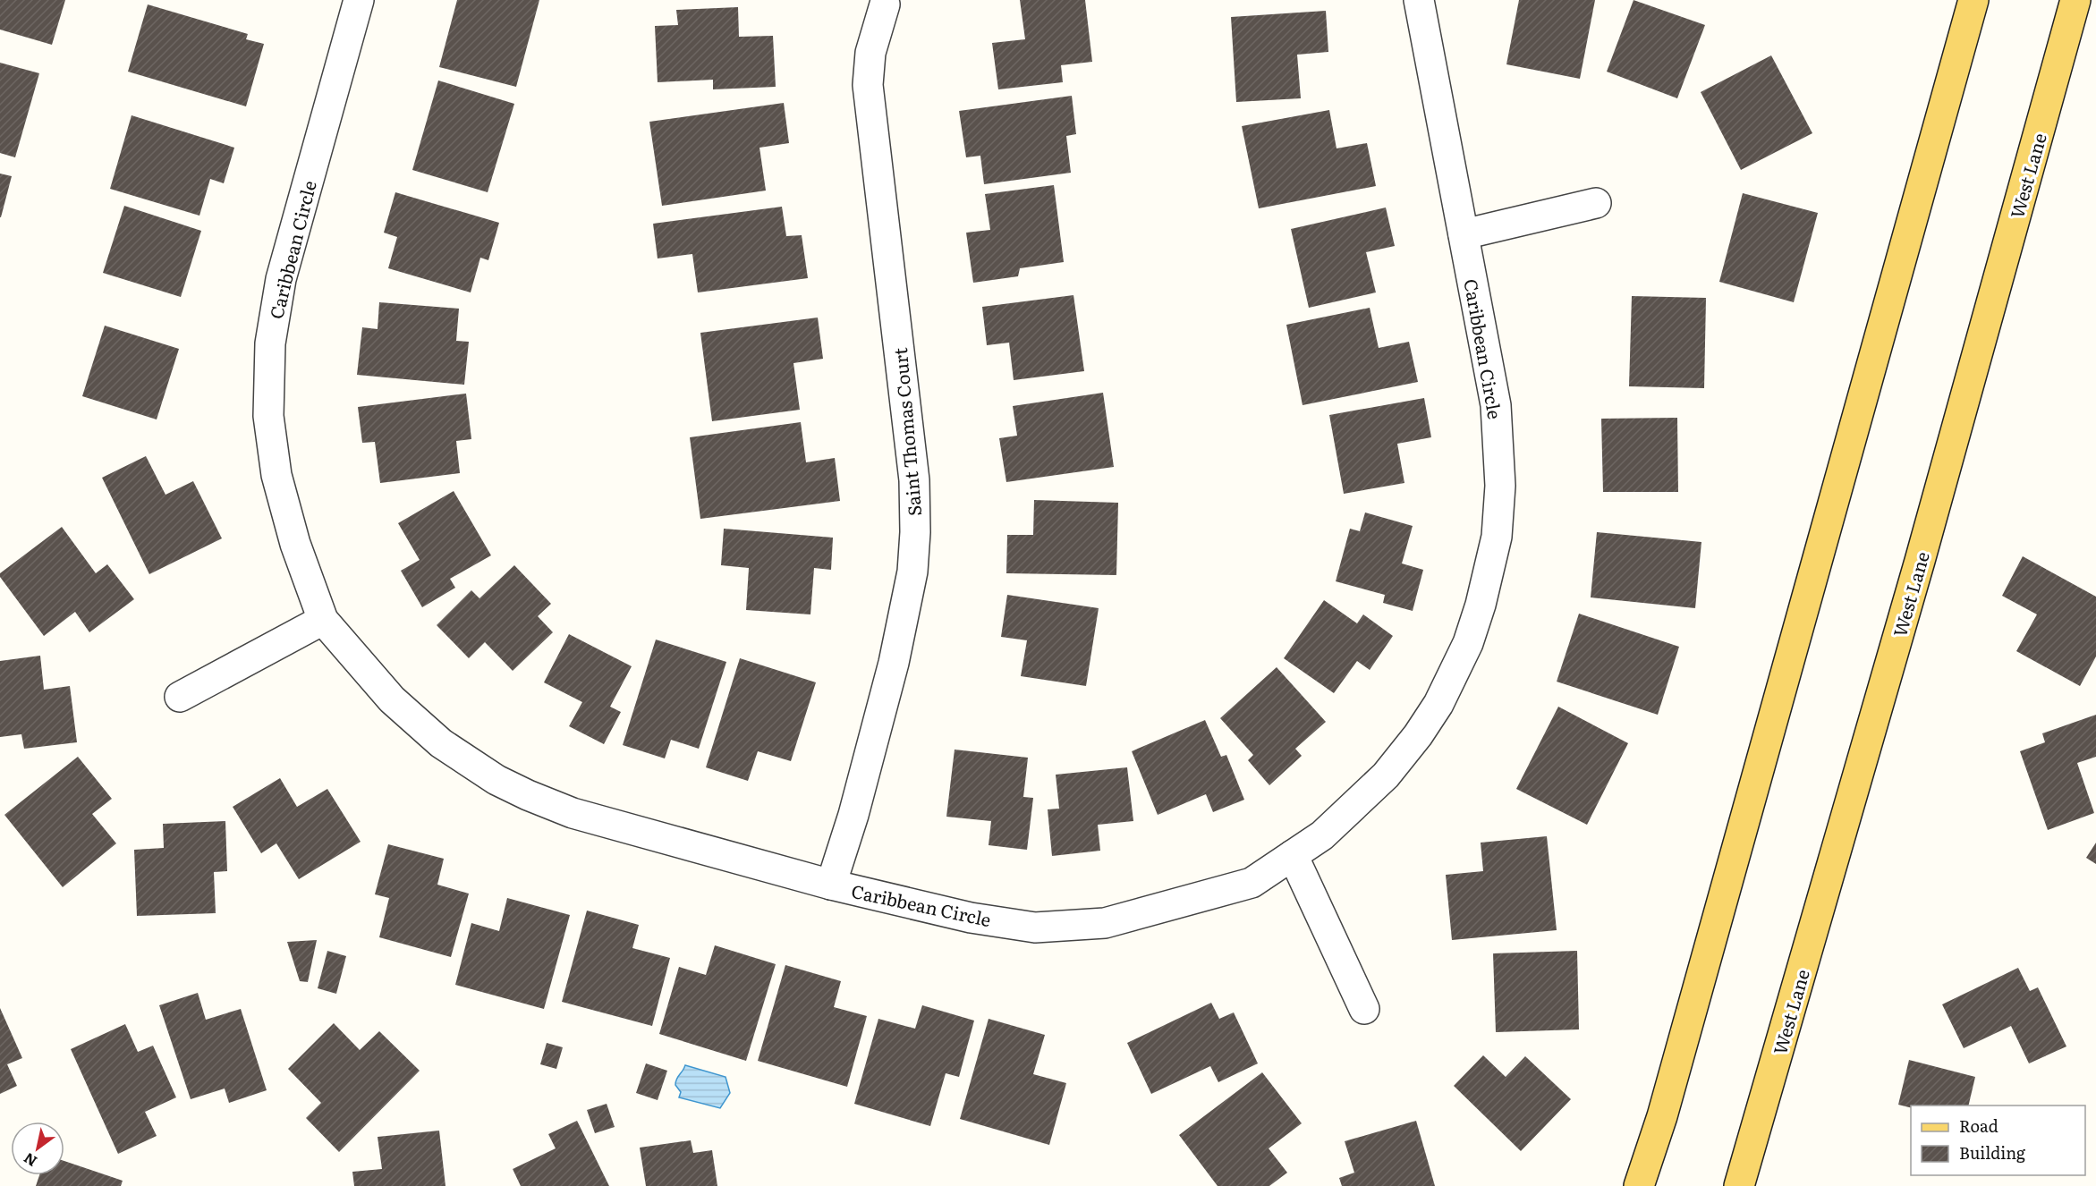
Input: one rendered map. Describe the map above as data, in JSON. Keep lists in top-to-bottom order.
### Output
{
  "streets": {
    "main road": ["West Lane"],
    "street": ["Caribbean Circle", "Saint Thomas Court"]
  },
  "crossings": [
    ["Caribbean Circle", "Saint Thomas Court"]
  ],
  "legend": ["Road", "Building"],
  "north": "bottom left"
}
